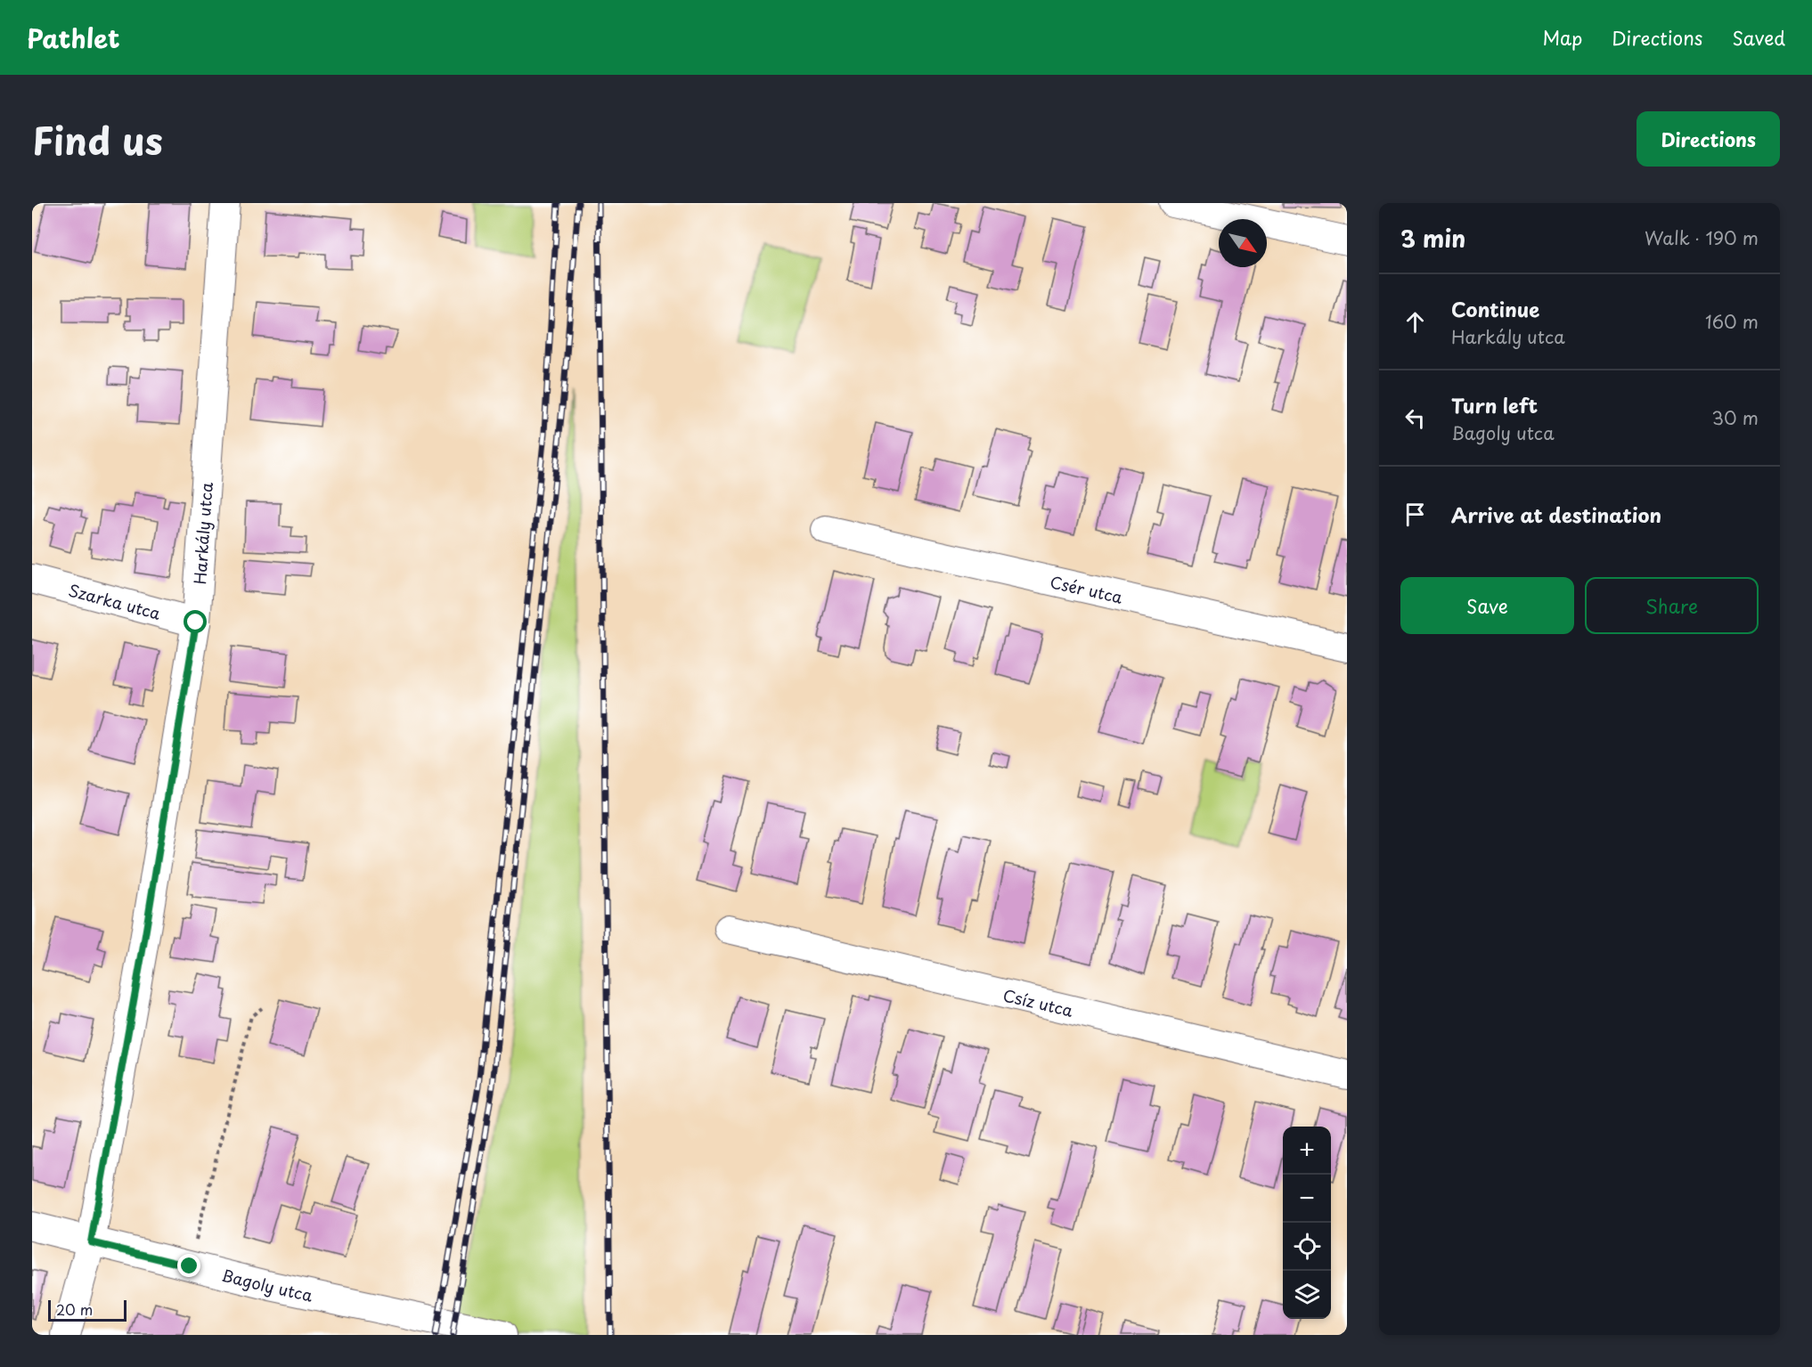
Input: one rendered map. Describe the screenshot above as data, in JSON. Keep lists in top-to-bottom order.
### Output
{
  "streets": {
    "street": [
      "Harkály utca",
      "Csér utca",
      "Szarka utca",
      "Csíz utca",
      "Bagoly utca"
    ]
  },
  "crossings": [
    ["Harkály utca", "Szarka utca"],
    ["Harkály utca", "Bagoly utca"]
  ],
  "scale_bar": "20 m",
  "north": "bottom right",
  "page": {
    "header": "Pathlet",
    "nav": ["Map", "Directions", "Saved"],
    "title": "Find us",
    "buttons": [
      "Directions",
      ["Save", "Share"]
    ],
    "heading": ["3 min", "Walk · 190 m"],
    "list": [
      ["Continue", "Harkály utca", "160 m"],
      ["Turn left", "Bagoly utca", "30 m"],
      "Arrive at destination"
    ],
    "map_buttons": ["+", "−"],
    "scale": "20 m"
  }
}
